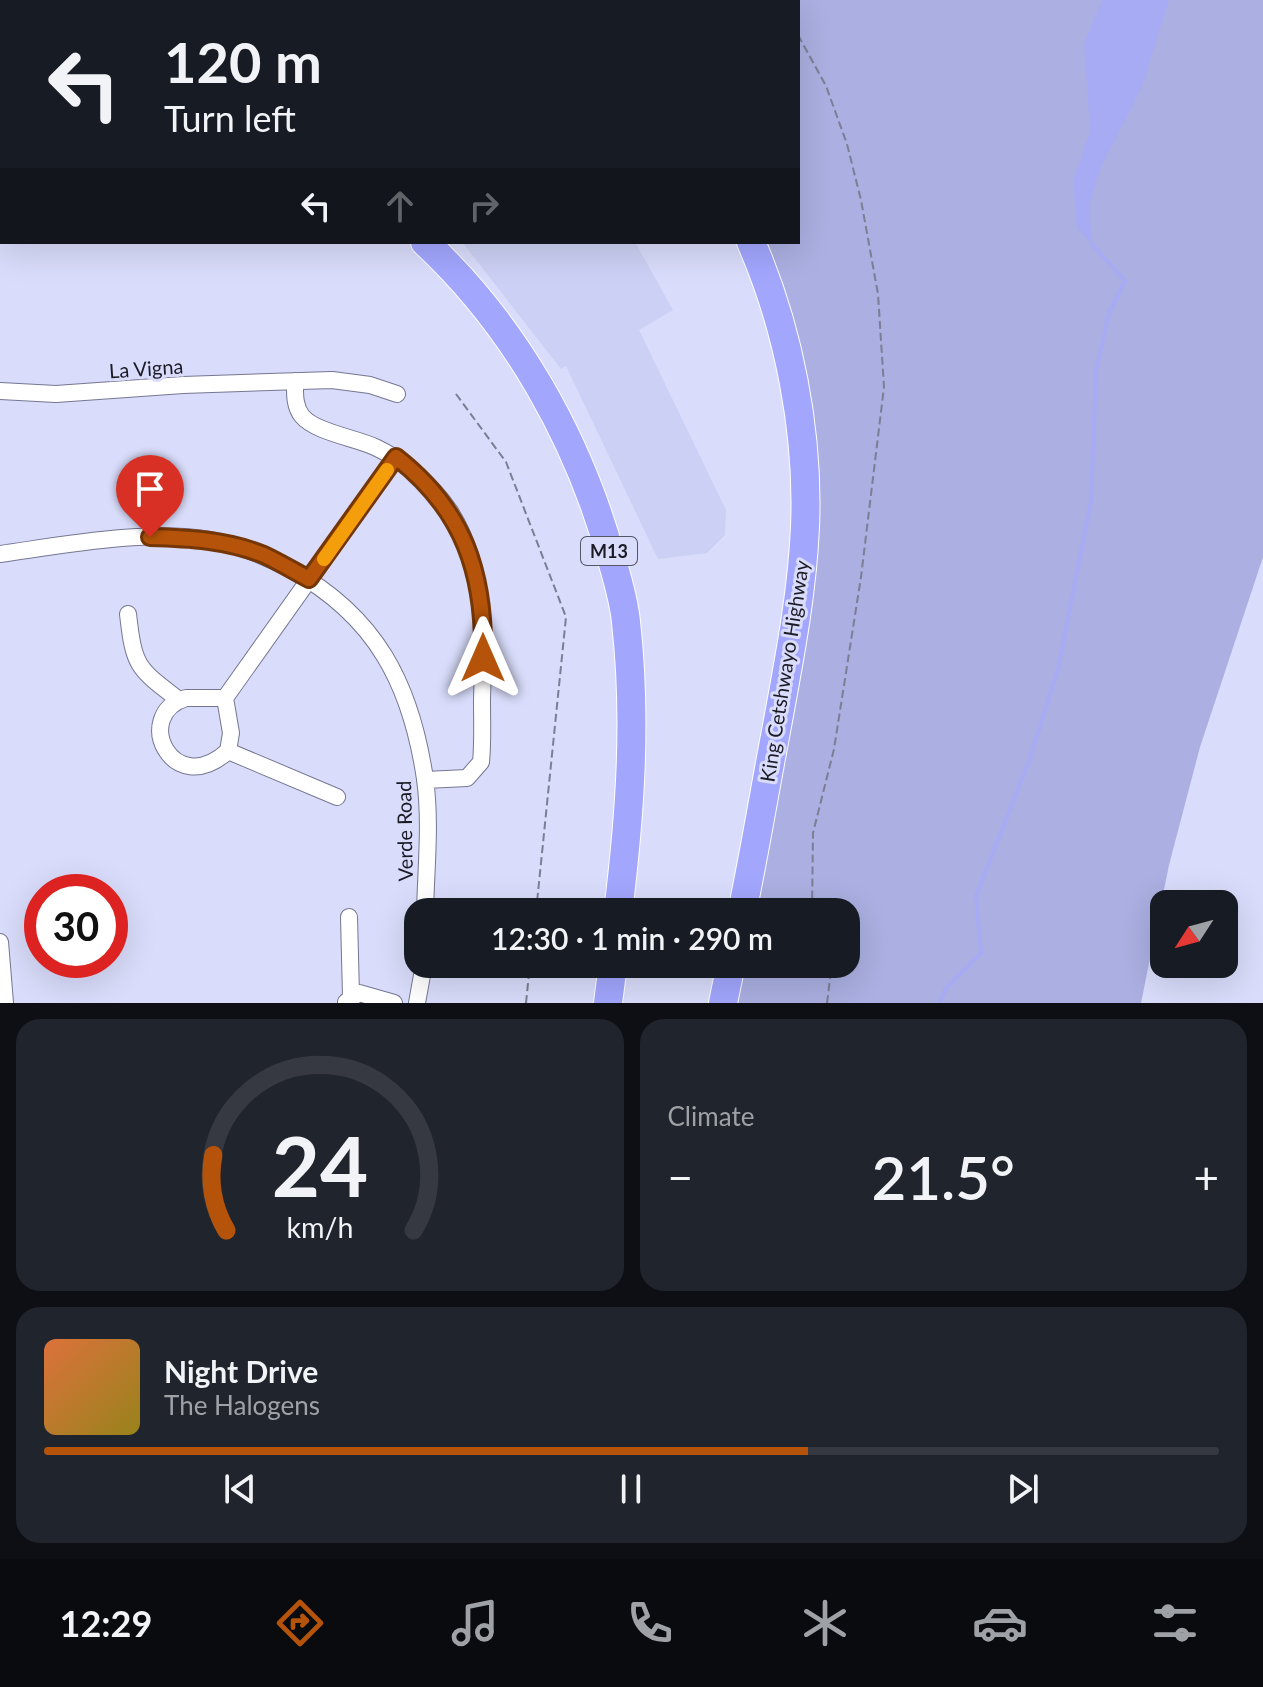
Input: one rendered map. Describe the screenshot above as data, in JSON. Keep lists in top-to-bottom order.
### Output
{
  "streets": {
    "highway": ["M13", "King Cetshwayo Highway"],
    "street": ["La Vigna", "Verde Road"]
  },
  "north": "bottom left",
  "page": {
    "turn": ["120 m", "Turn left"],
    "limit": "30",
    "trip": "12:30 · 1 min · 290 m",
    "tile": "Climate",
    "heat": ["−", "21.5°", "+"],
    "song": ["Night Drive", "The Halogens"],
    "tabs": "12:29",
    "gauge": ["24", "km/h"]
  }
}
